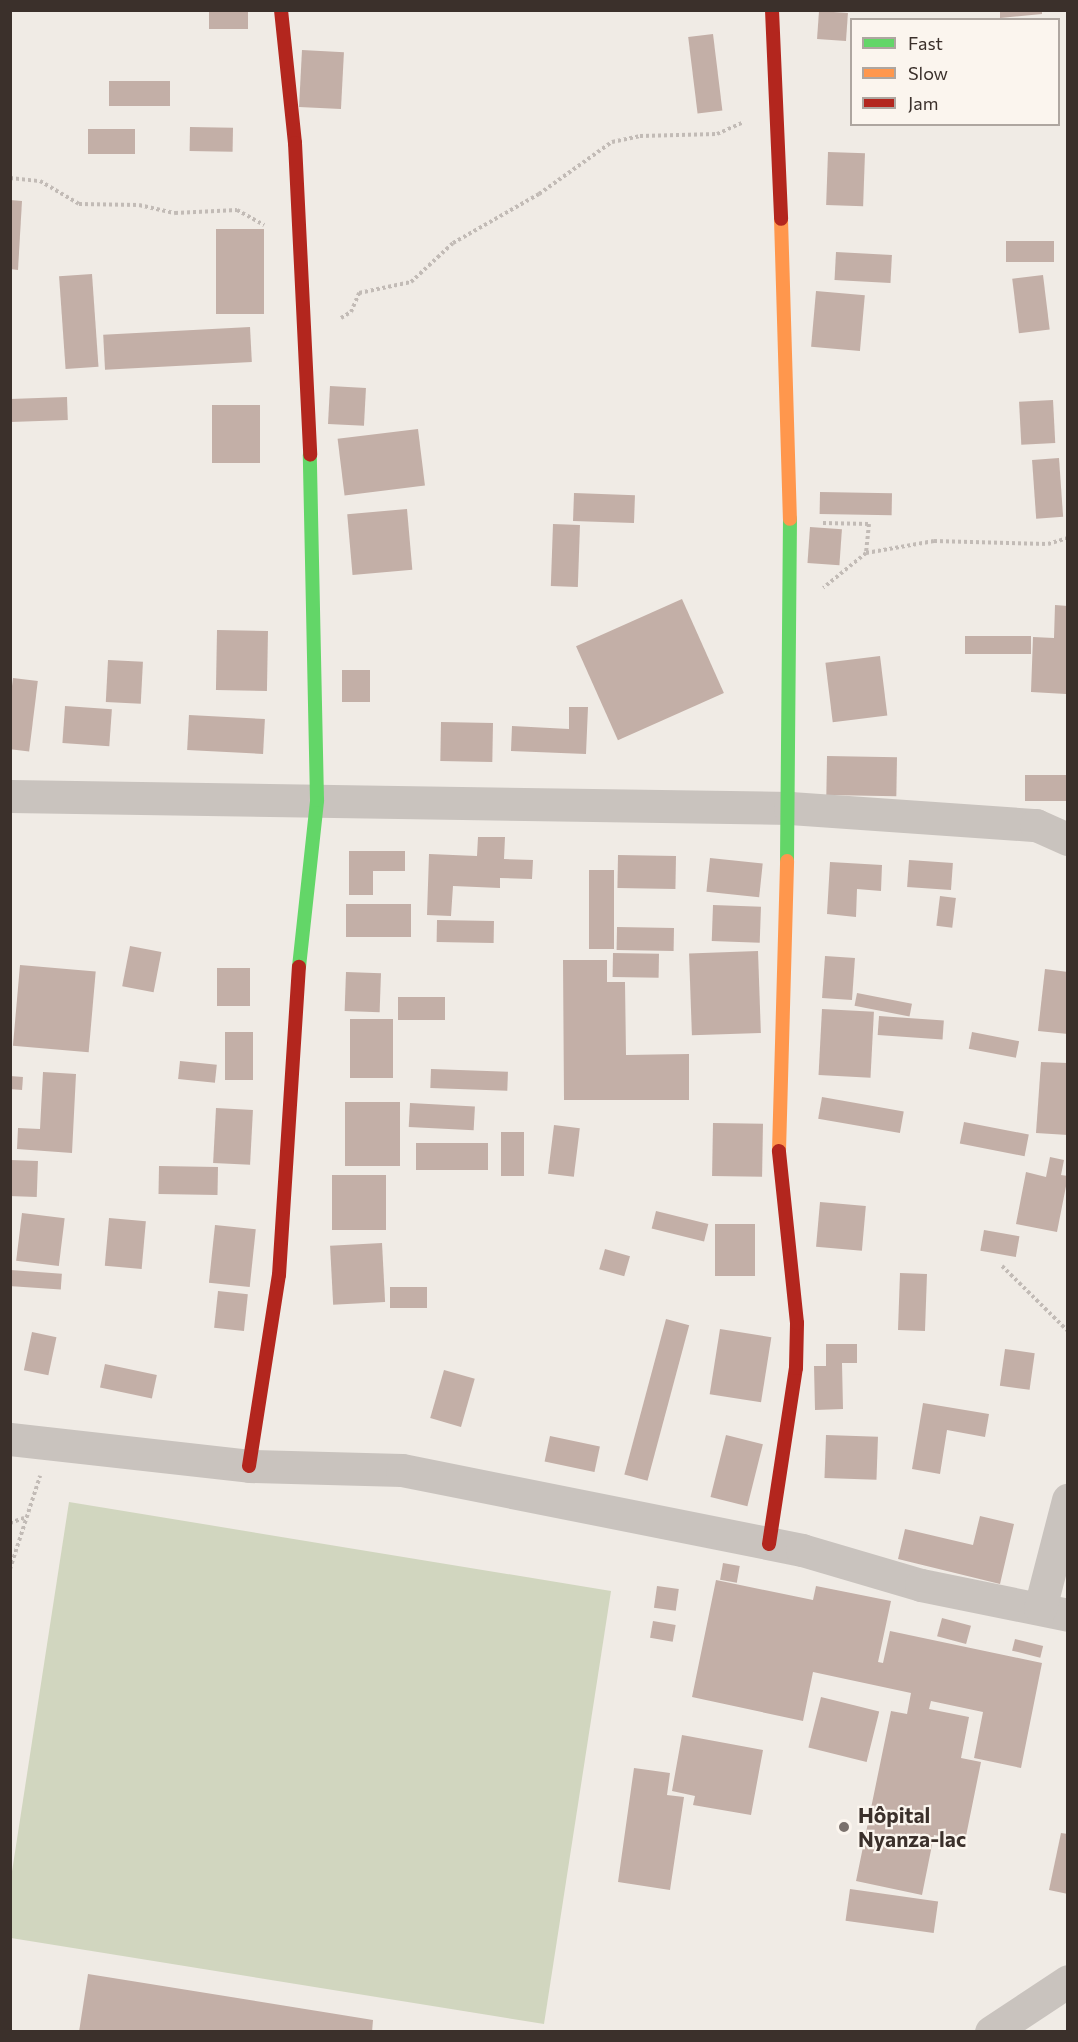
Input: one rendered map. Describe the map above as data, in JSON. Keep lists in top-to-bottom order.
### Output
{
  "places": ["Hôpital Nyanza-lac"],
  "legend": ["Fast", "Slow", "Jam"]
}
